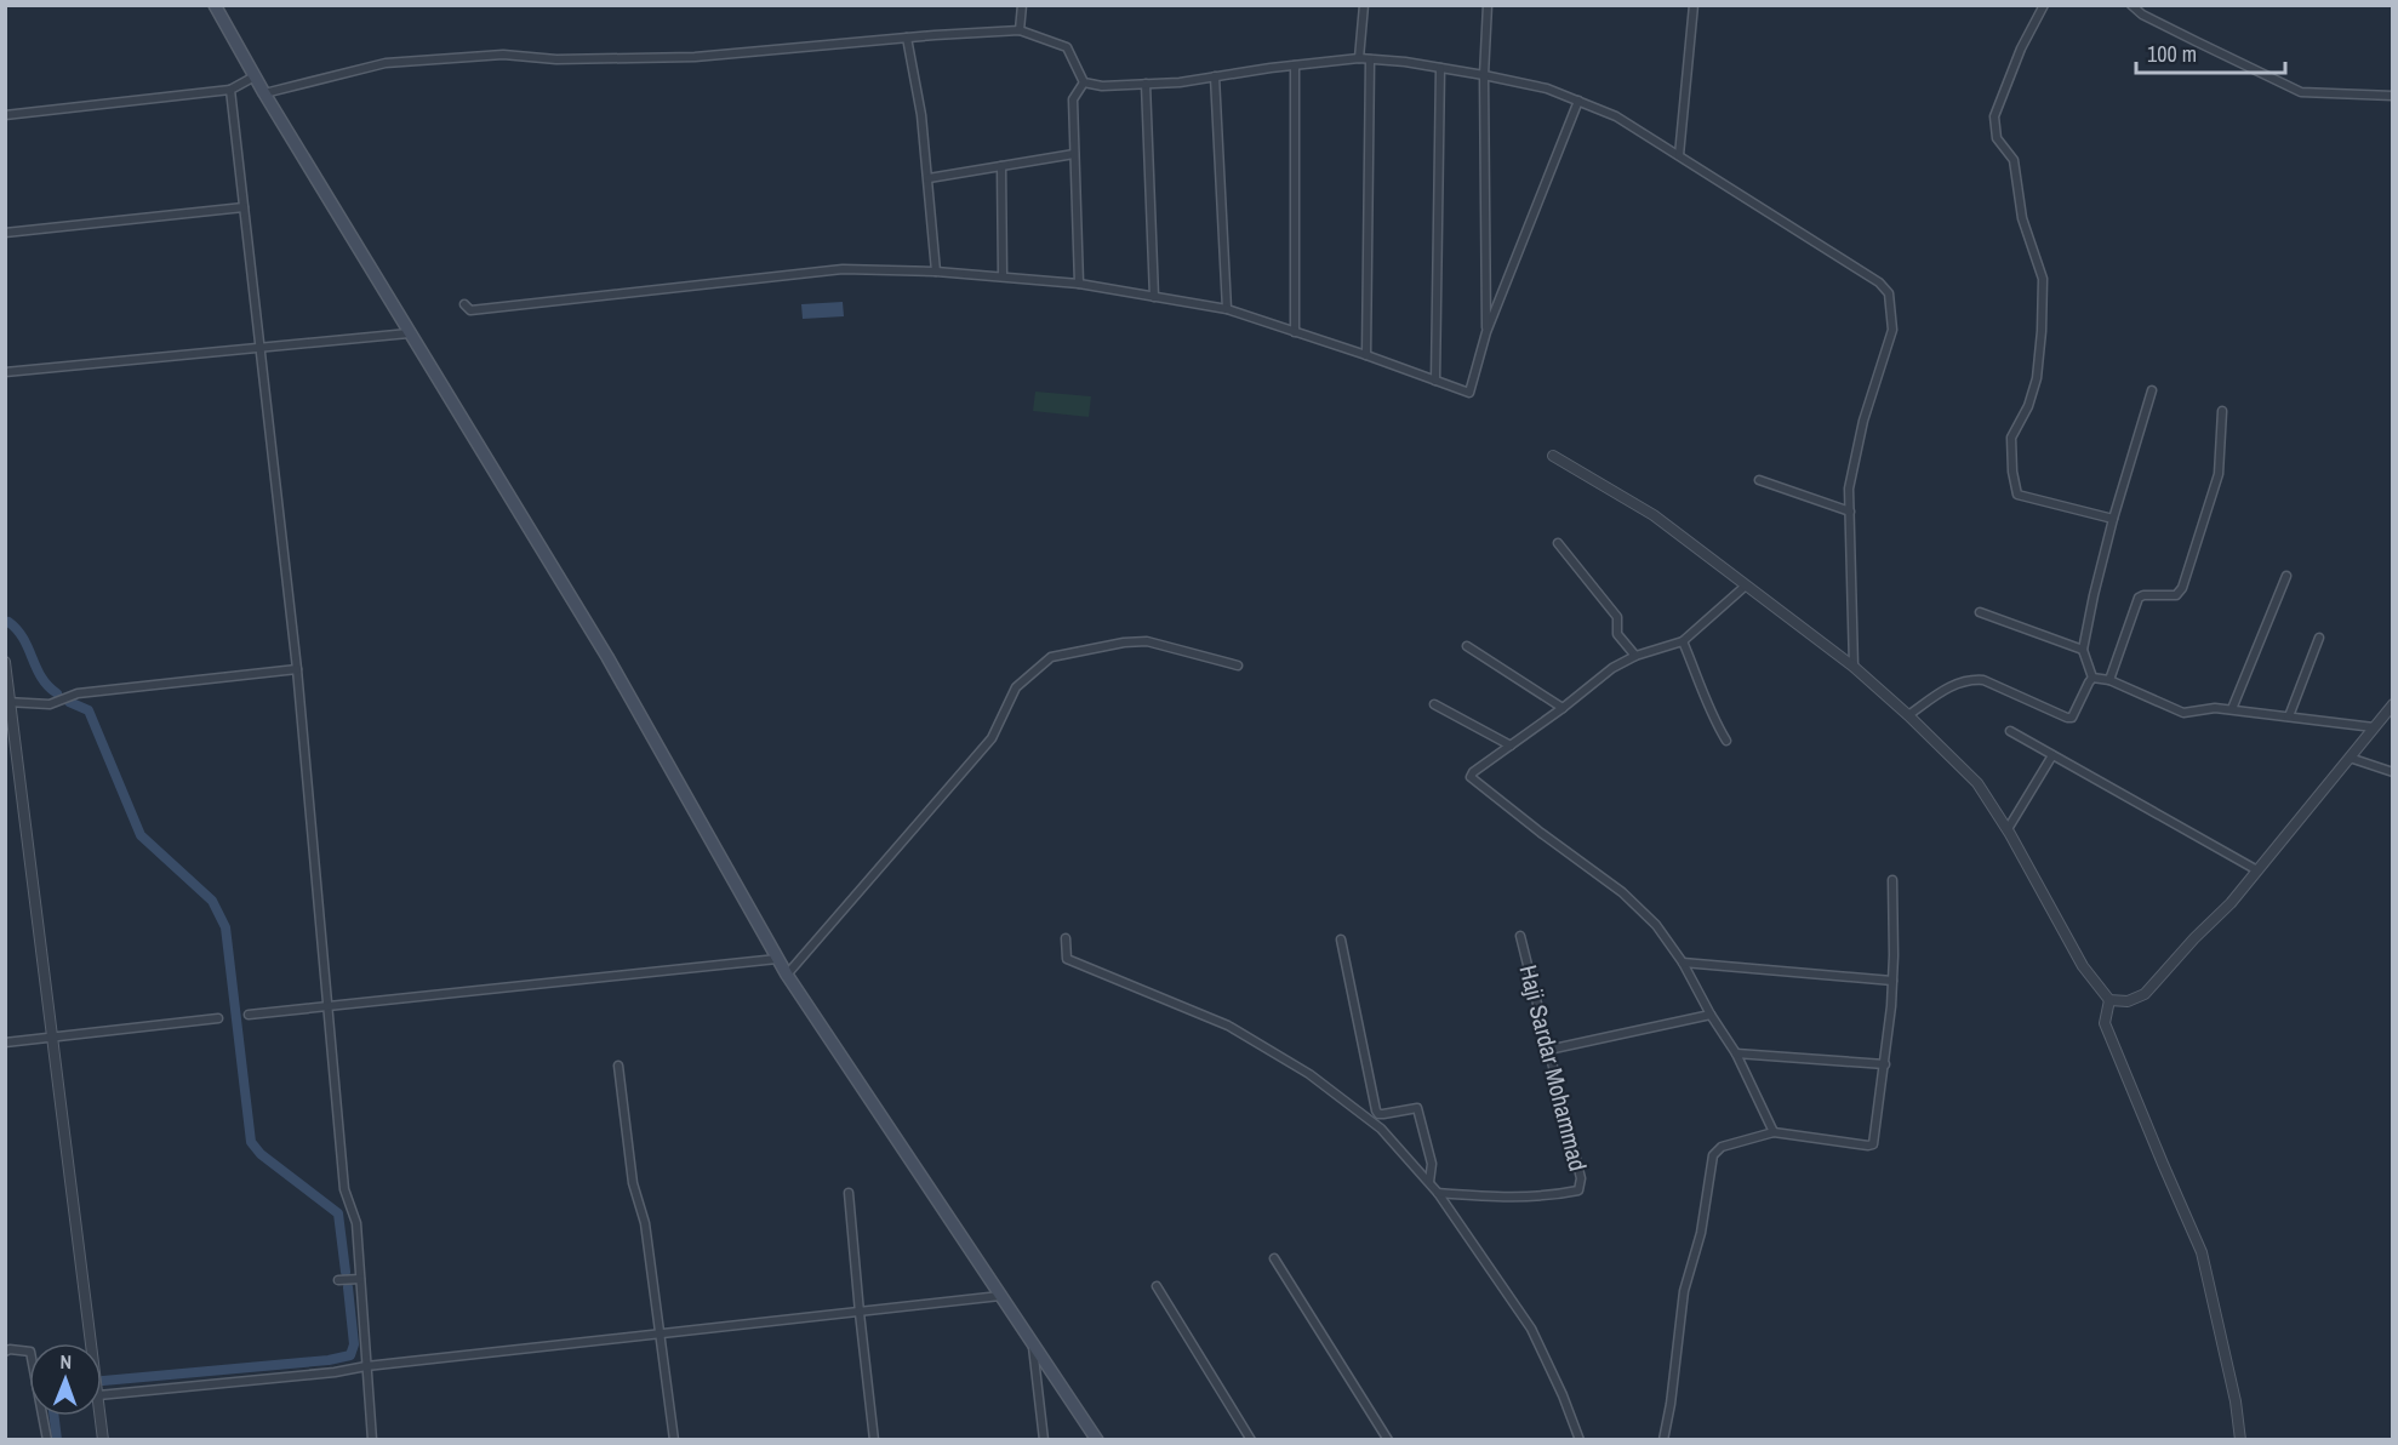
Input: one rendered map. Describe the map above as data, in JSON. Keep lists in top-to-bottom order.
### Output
{
  "streets": {
    "street": ["Haji Sardar Mohammad"]
  },
  "scale_bar": "100 m",
  "north": "top"
}
